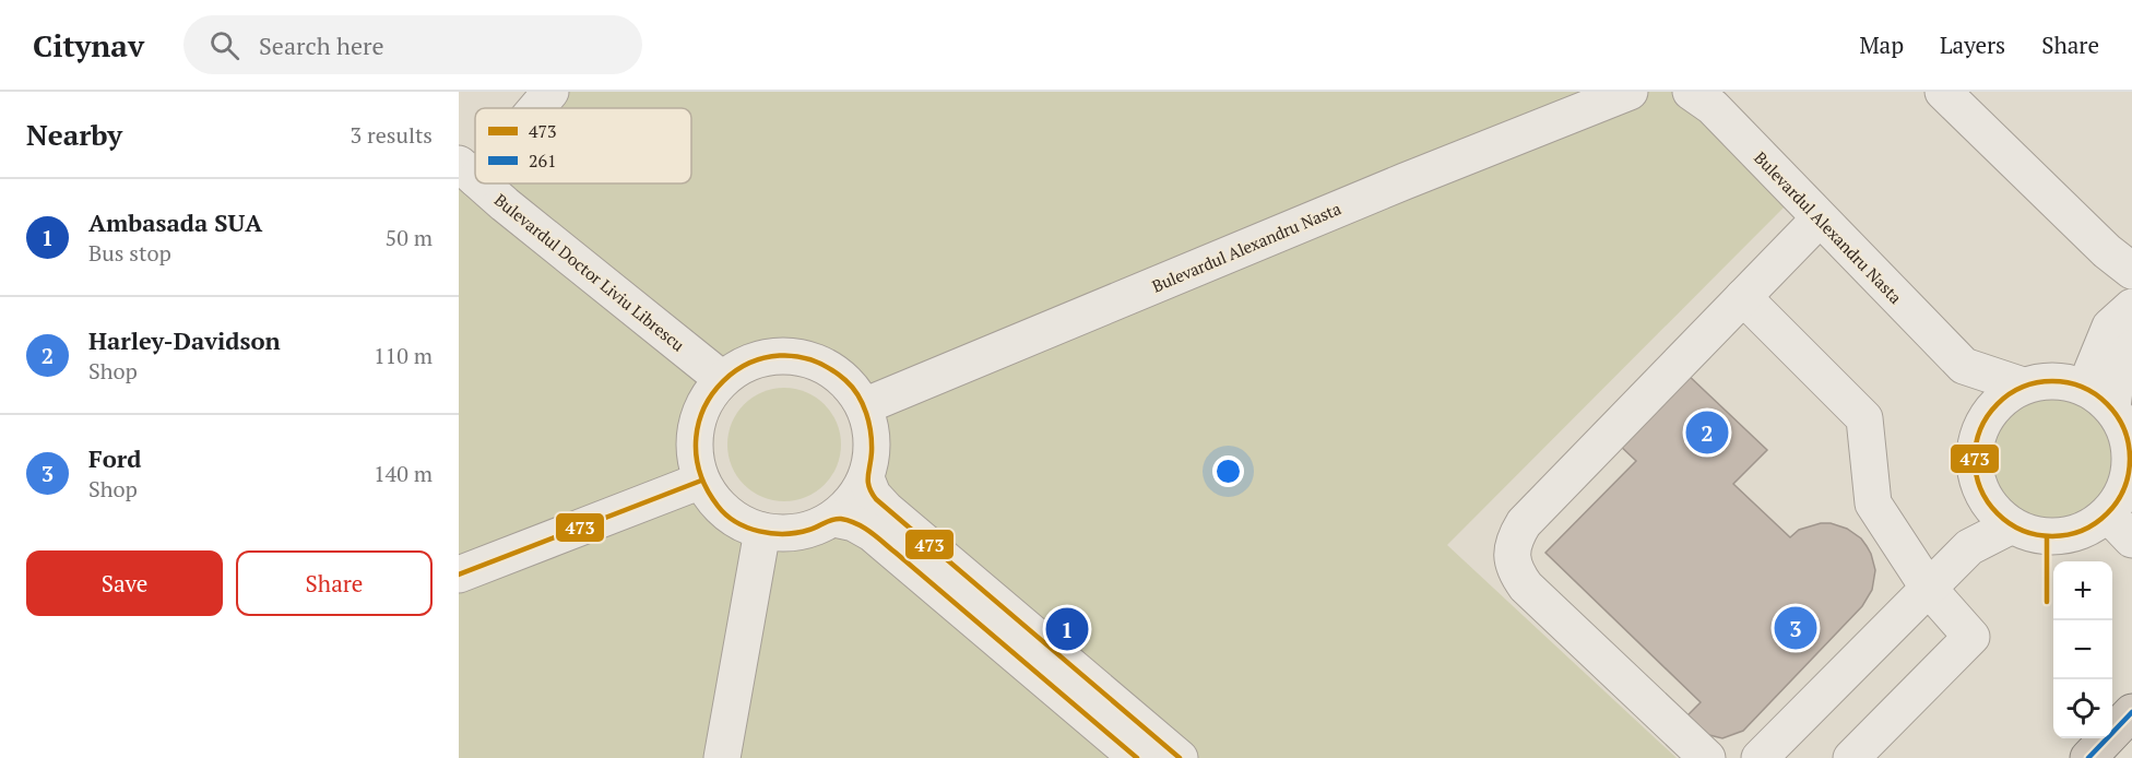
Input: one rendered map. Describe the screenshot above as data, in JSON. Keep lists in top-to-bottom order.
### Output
{
  "streets": {
    "street": ["Bulevardul Alexandru Nasta", "Bulevardul Doctor Liviu Librescu"]
  },
  "crossings": [
    ["Bulevardul Alexandru Nasta", "Bulevardul Doctor Liviu Librescu"]
  ],
  "lines": ["transit line 473", "transit line 261"],
  "legend": ["473", "261"],
  "page": {
    "header": "Citynav",
    "search": "Search here",
    "nav": ["Map", "Layers", "Share"],
    "heading": ["Nearby", "3 results"],
    "list": [
      {
        "mark": "1",
        "name": "Ambasada SUA",
        "note": "Bus stop",
        "value": "50 m"
      },
      {
        "mark": "2",
        "name": "Harley-Davidson",
        "note": "Shop",
        "value": "110 m"
      },
      {
        "mark": "3",
        "name": "Ford",
        "note": "Shop",
        "value": "140 m"
      }
    ],
    "pins": ["2", "3", "1"],
    "buttons": ["Save", "Share"],
    "map_buttons": ["+", "−"]
  }
}
